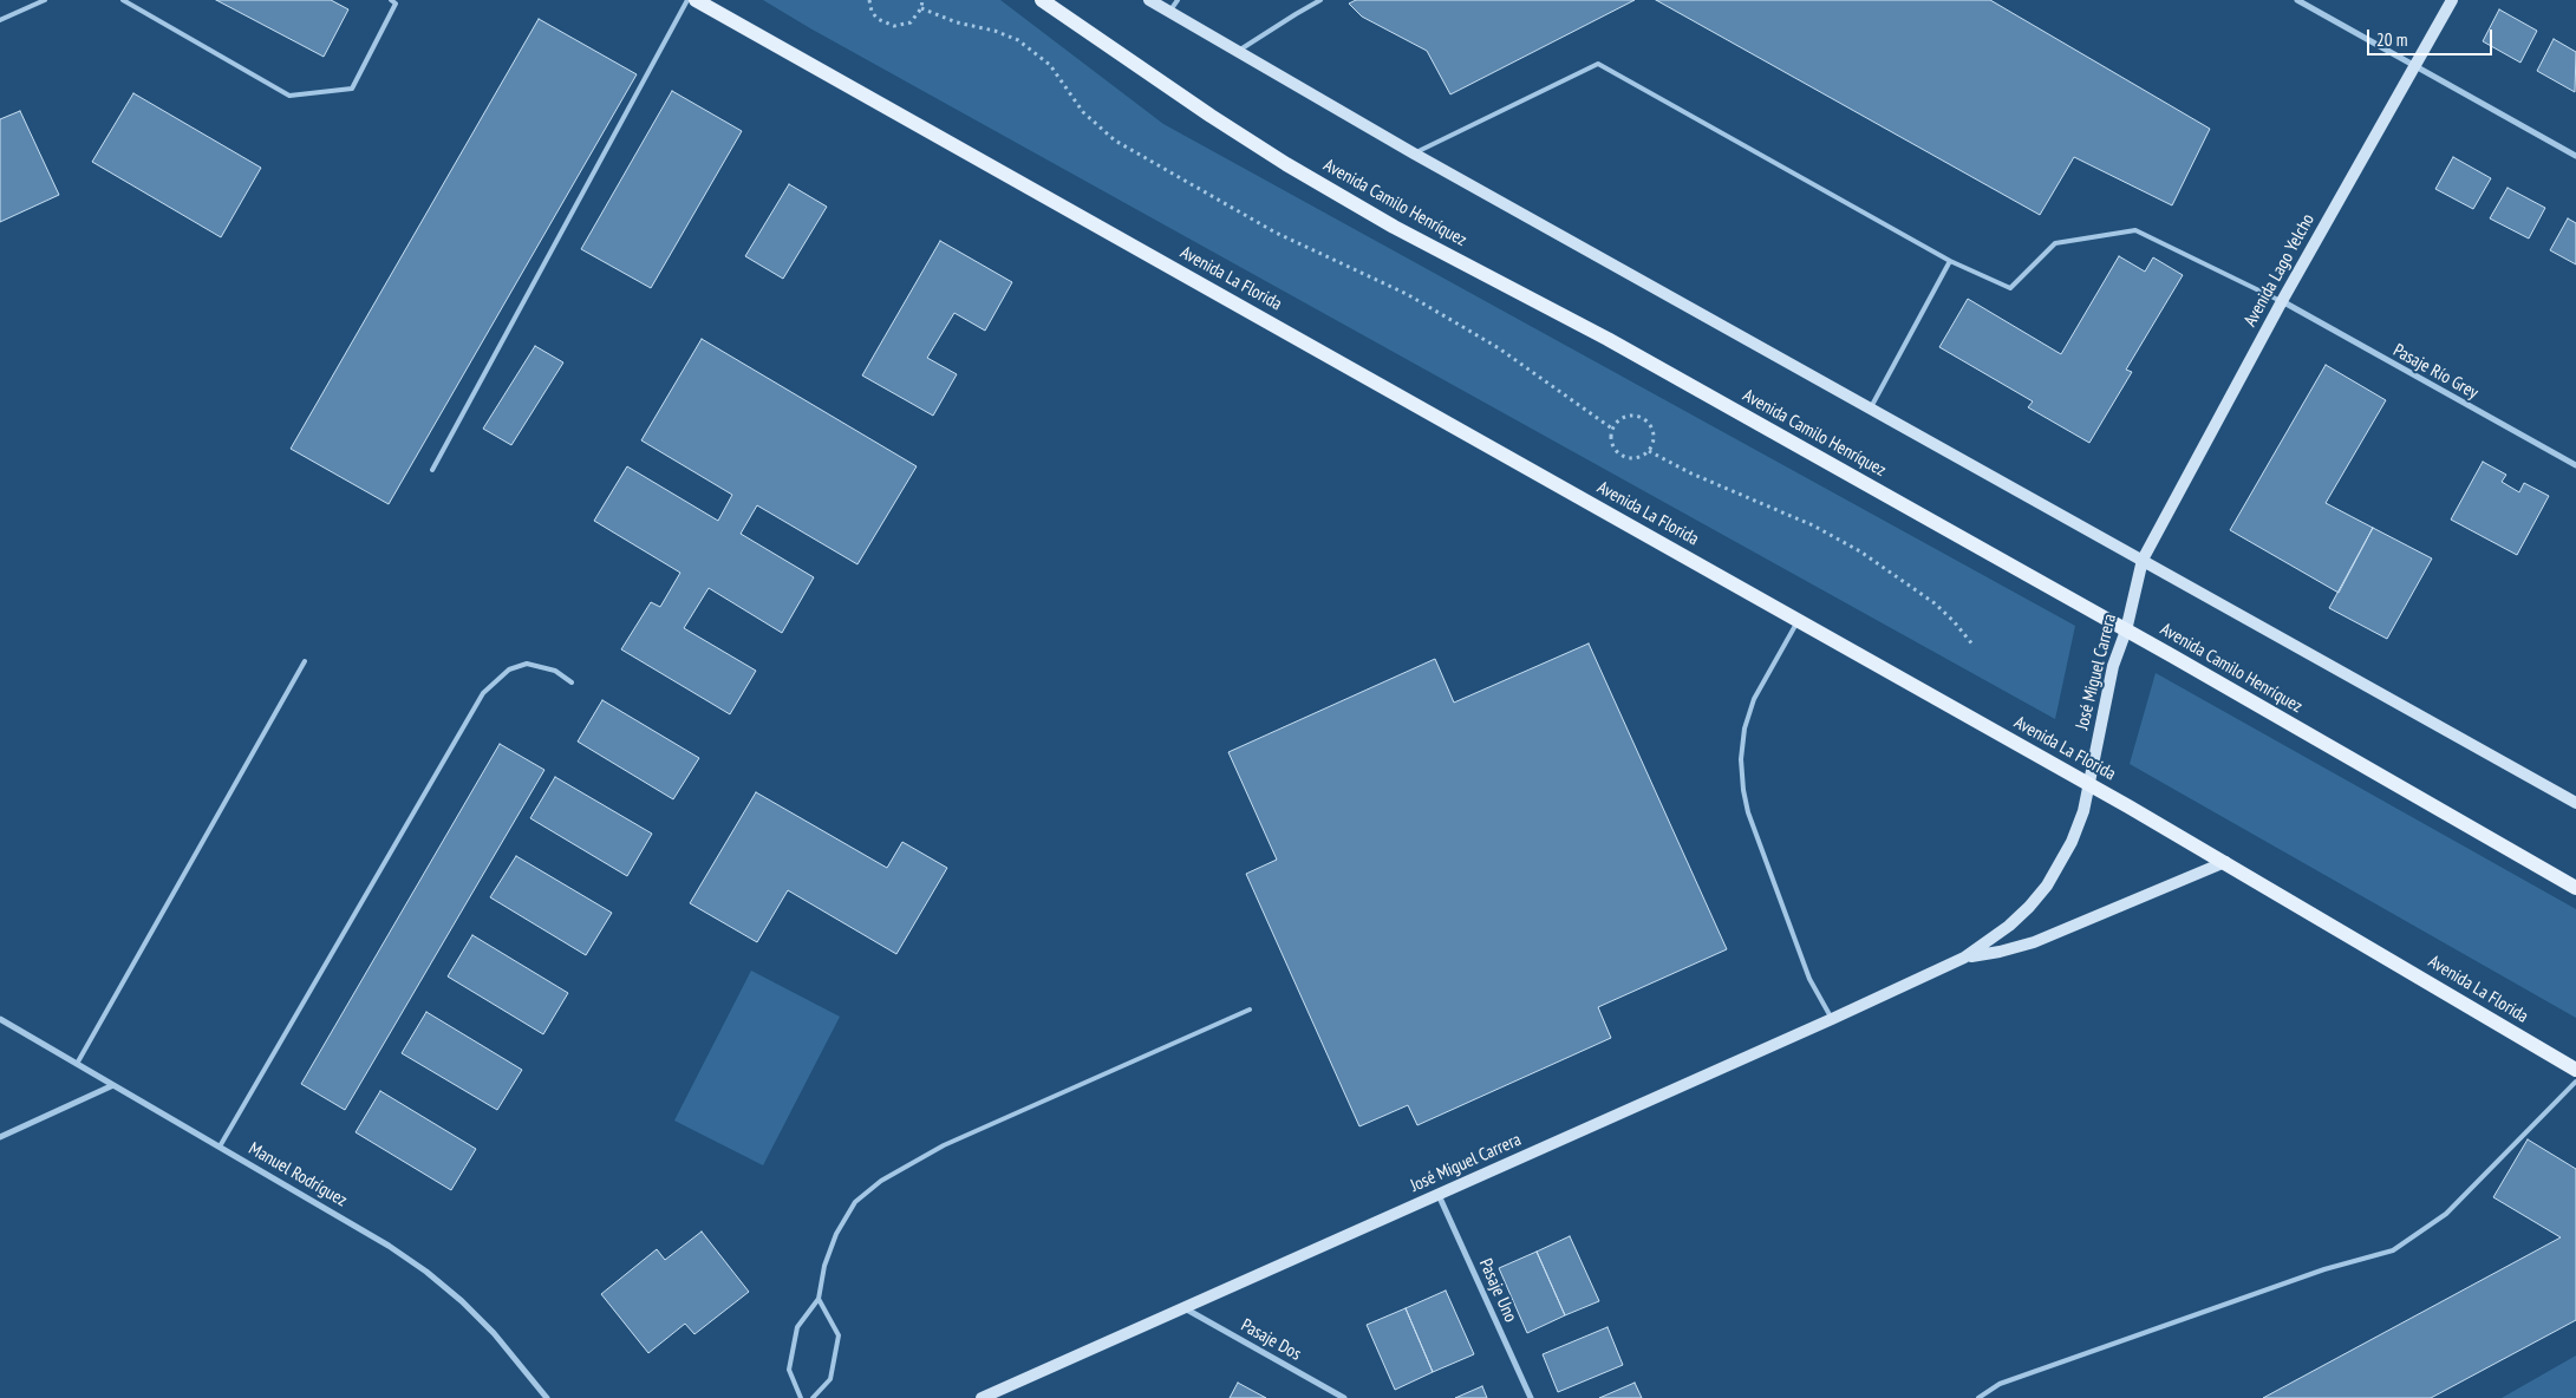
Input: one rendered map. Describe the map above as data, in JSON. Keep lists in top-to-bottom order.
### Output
{
  "streets": {
    "main road": ["Avenida Camilo Henríquez", "Avenida La Florida"],
    "street": [
      "Avenida Lago Yelcho",
      "Pasaje Río Grey",
      "José Miguel Carrera",
      "Manuel Rodríguez",
      "Pasaje Uno",
      "Pasaje Dos"
    ]
  },
  "crossings": [
    ["Avenida Camilo Henríquez", "José Miguel Carrera"],
    ["Avenida Lago Yelcho", "Pasaje Río Grey"],
    ["Avenida Lago Yelcho", "José Miguel Carrera"],
    ["Avenida La Florida", "José Miguel Carrera"],
    ["José Miguel Carrera", "Pasaje Uno"],
    ["José Miguel Carrera", "Pasaje Dos"]
  ],
  "scale_bar": "20 m"
}
